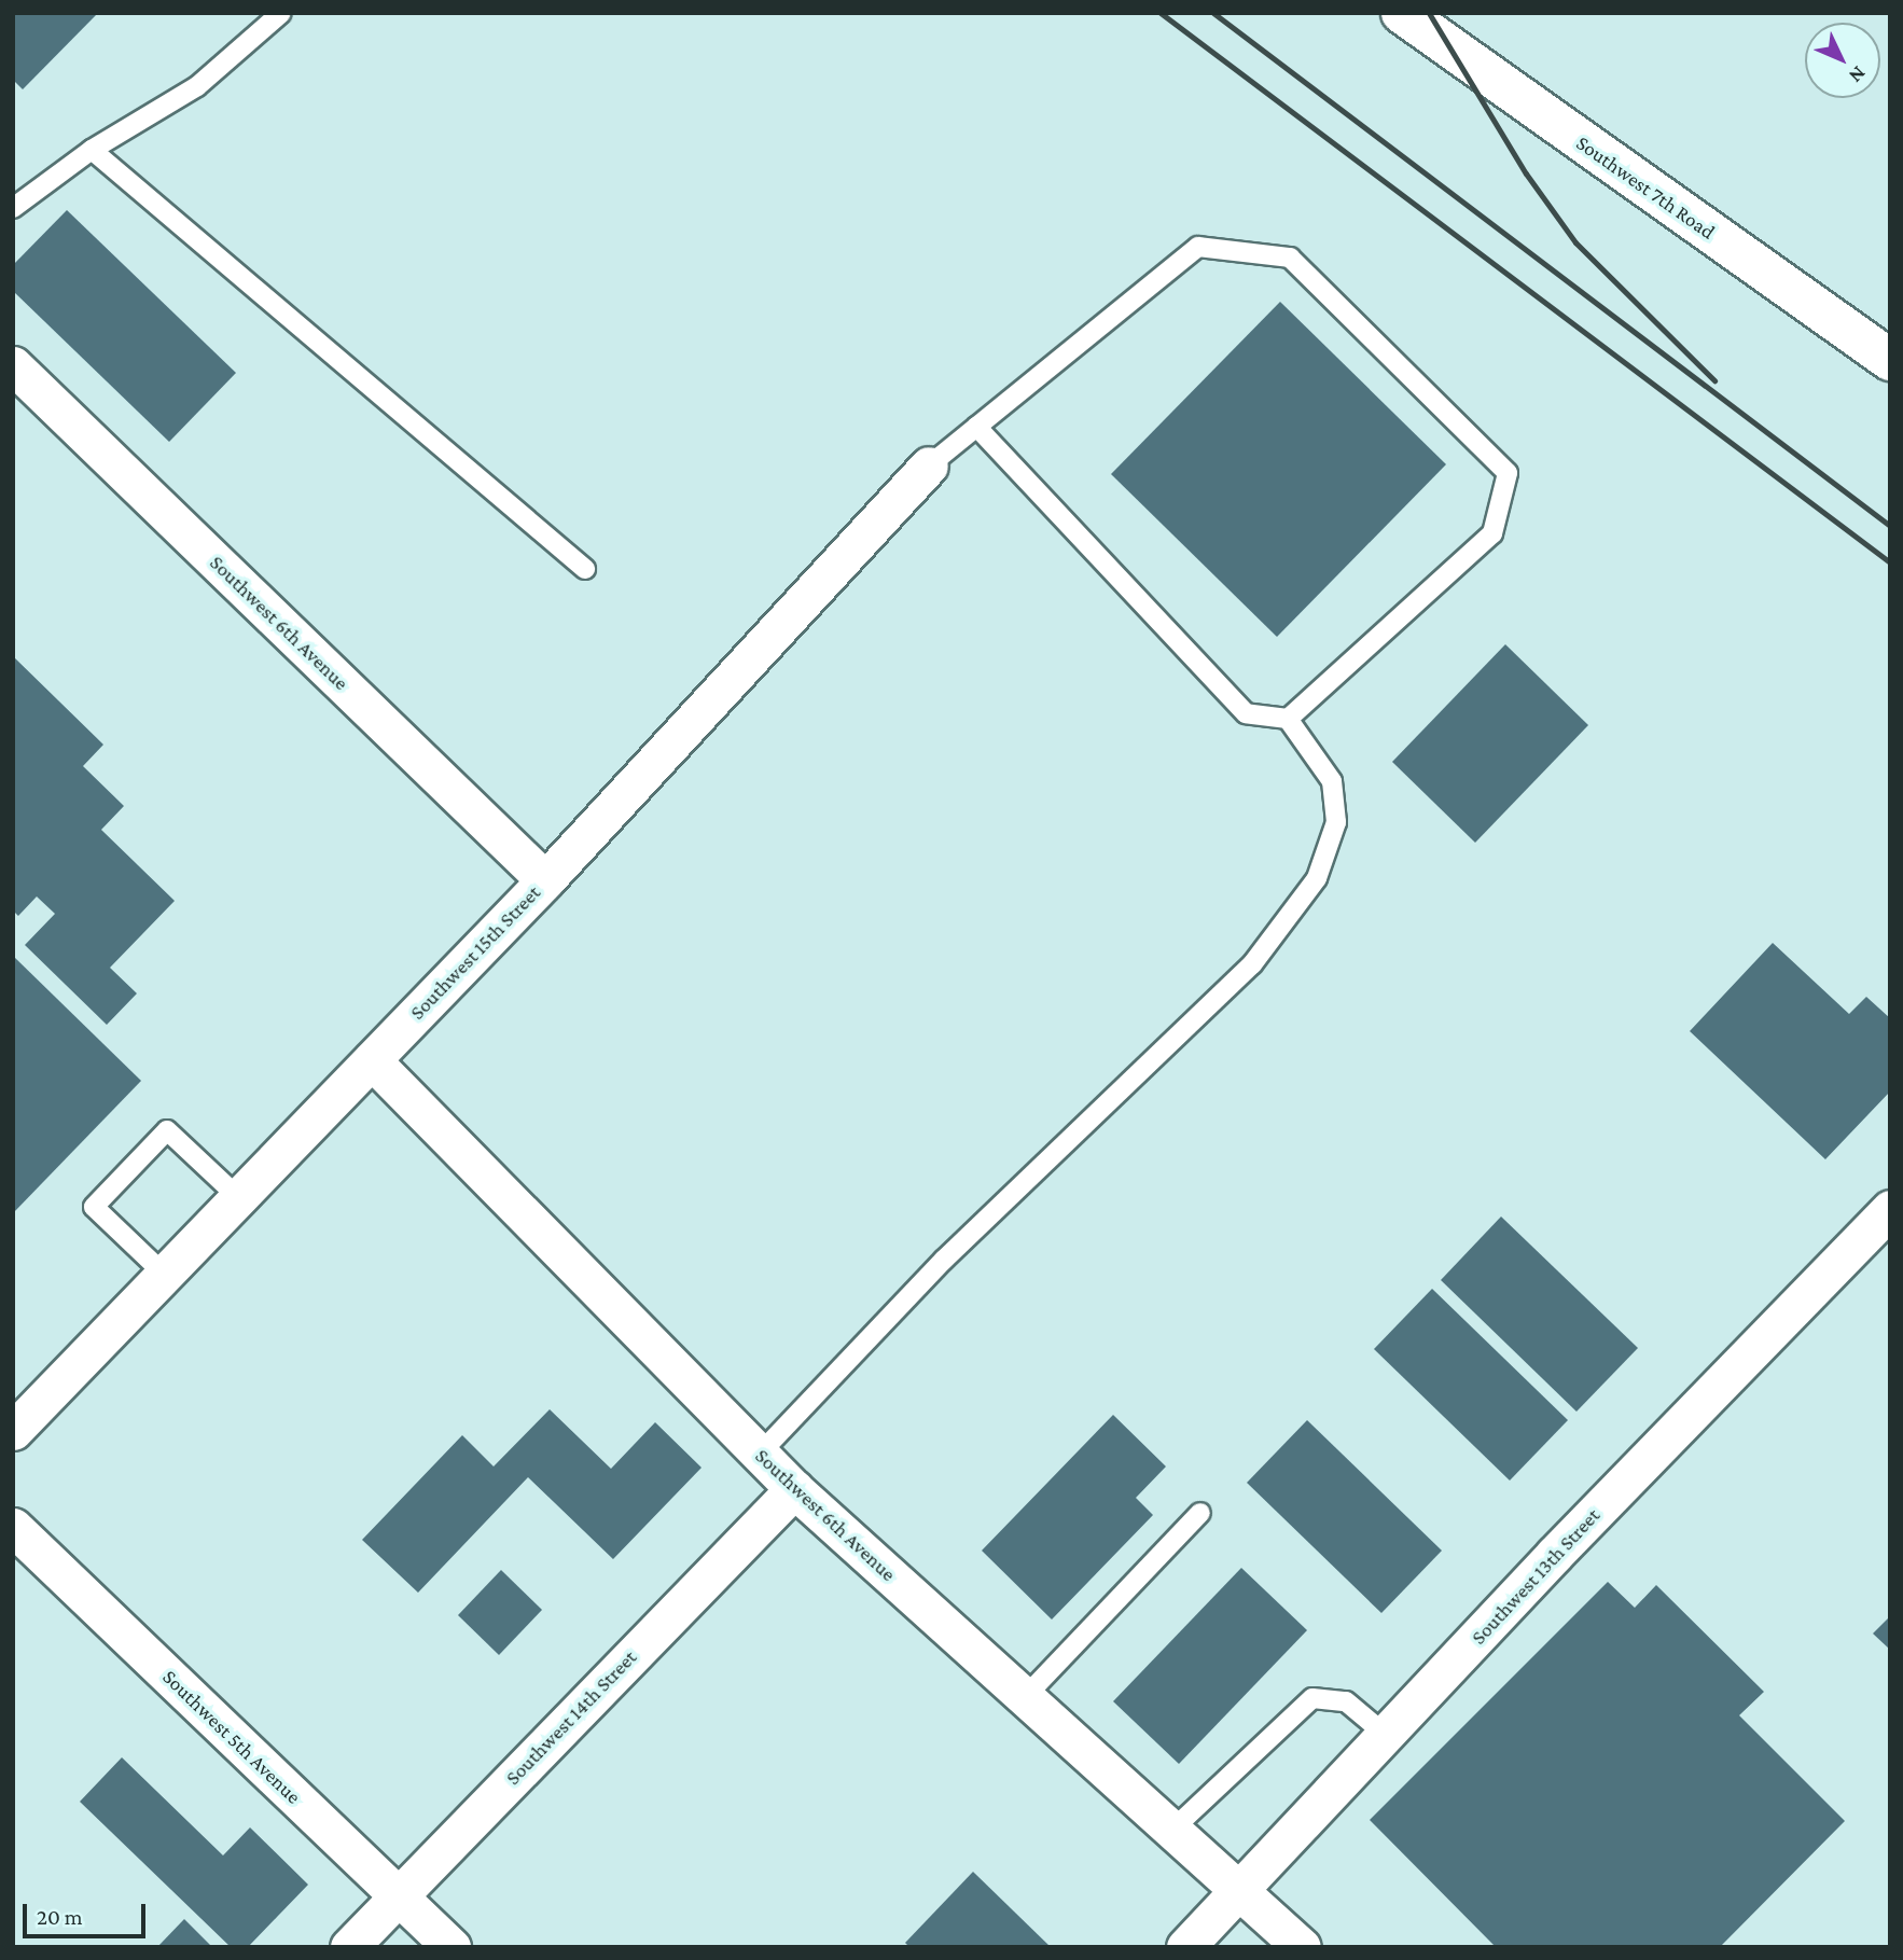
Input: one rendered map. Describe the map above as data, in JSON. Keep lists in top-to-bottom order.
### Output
{
  "streets": {
    "street": [
      "Southwest 7th Road",
      "Southwest 6th Avenue",
      "Southwest 15th Street",
      "Southwest 13th Street",
      "Southwest 14th Street",
      "Southwest 5th Avenue"
    ]
  },
  "crossings": [
    ["Southwest 6th Avenue", "Southwest 15th Street"],
    ["Southwest 6th Avenue", "Southwest 13th Street"],
    ["Southwest 6th Avenue", "Southwest 14th Street"],
    ["Southwest 14th Street", "Southwest 5th Avenue"]
  ],
  "scale_bar": "20 m",
  "north": "bottom right"
}
